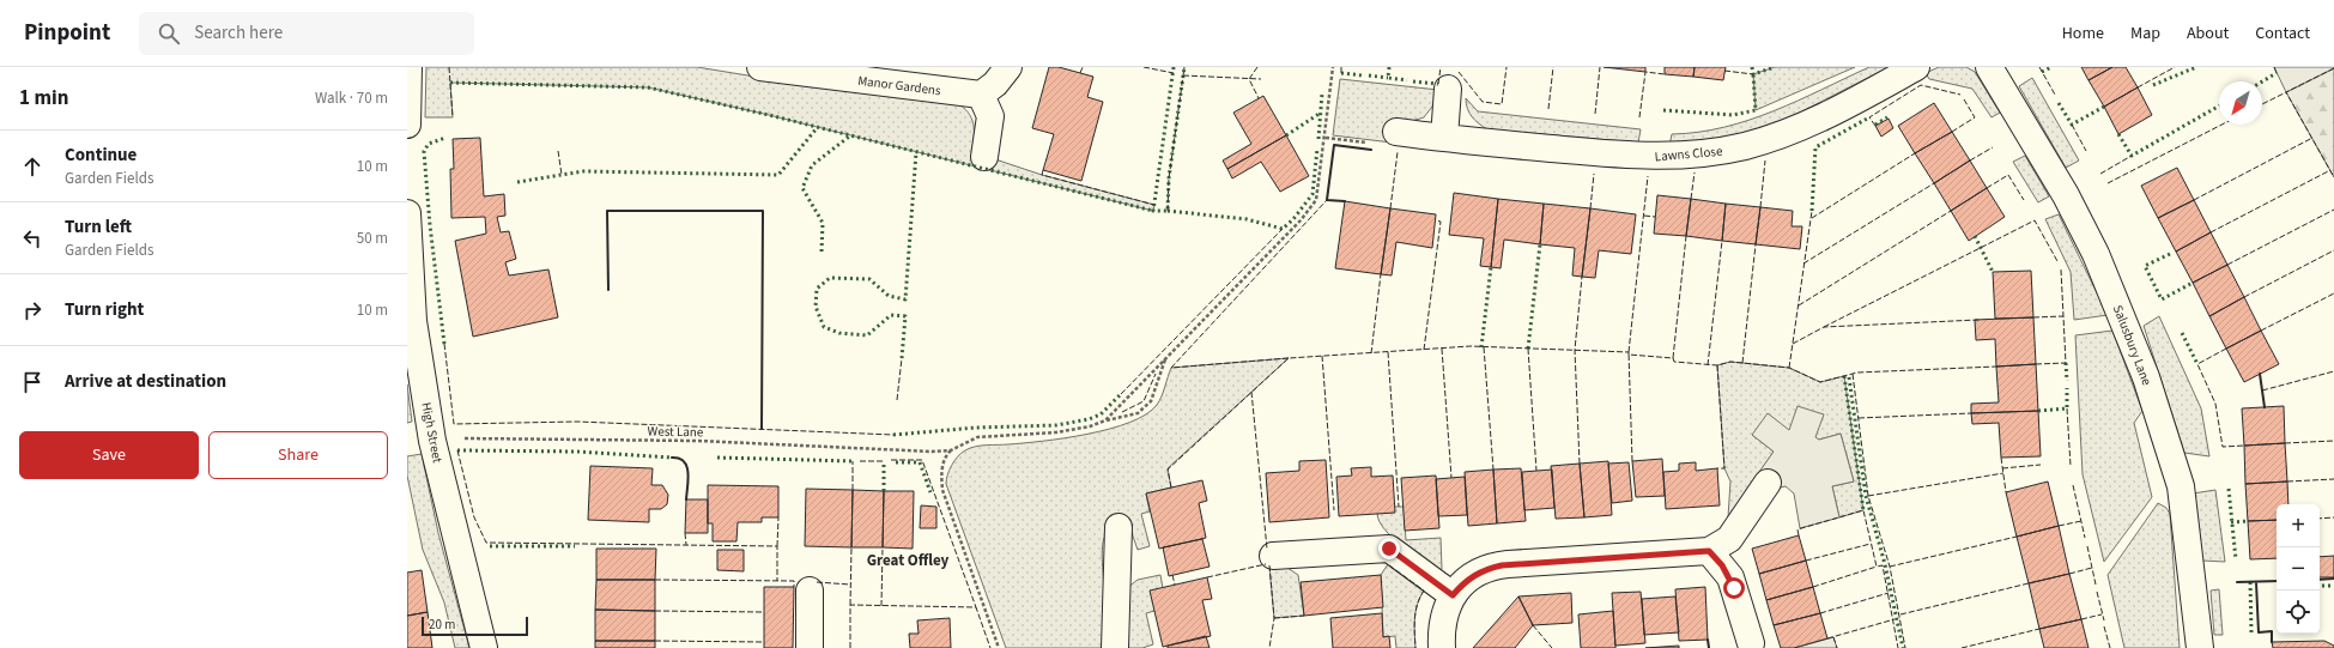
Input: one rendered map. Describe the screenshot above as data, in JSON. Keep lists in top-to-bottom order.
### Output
{
  "streets": {
    "street": [
      "Manor Gardens",
      "Lawns Close",
      "Salusbury Lane",
      "High Street"
    ],
    "path": ["West Lane"]
  },
  "crossings": [
    ["West Lane", "High Street"]
  ],
  "districts": ["Great Offley"],
  "scale_bar": "20 m",
  "north": "bottom left",
  "page": {
    "header": "Pinpoint",
    "search": "Search here",
    "nav": [
      "Home",
      "Map",
      "About",
      "Contact"
    ],
    "heading": ["1 min", "Walk · 70 m"],
    "list": [
      ["Continue", "Garden Fields", "10 m"],
      ["Turn left", "Garden Fields", "50 m"],
      ["Turn right", "10 m"],
      "Arrive at destination"
    ],
    "buttons": ["Save", "Share"],
    "map_buttons": ["+", "−"],
    "scale": "20 m"
  }
}
